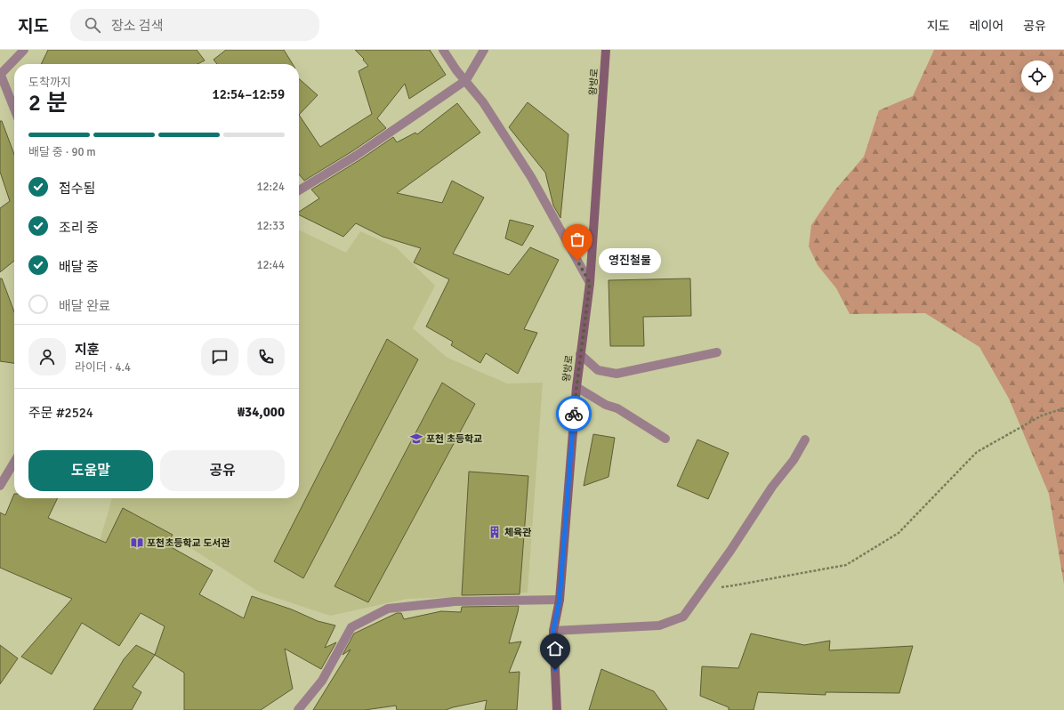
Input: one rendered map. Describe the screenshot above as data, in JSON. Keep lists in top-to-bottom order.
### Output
{
  "streets": {
    "main road": ["왕방로"]
  },
  "places": {
    "other": ["영진철물"],
    "school or university": ["포천 초등학교"],
    "building": ["체육관"],
    "library": ["포천초등학교 도서관"]
  },
  "page": {
    "header": "지도",
    "search": "장소 검색",
    "nav": ["지도", "레이어", "공유"],
    "heading": ["2 분", "도착까지", "12:54–12:59"],
    "panel": [
      "지훈",
      "라이더 · 4.4",
      "주문 #2524",
      "₩34,000"
    ],
    "bar": "배달 중 · 90 m",
    "list": [
      ["접수됨", "12:24"],
      ["조리 중", "12:33"],
      ["배달 중", "12:44"],
      "배달 완료"
    ],
    "bubble": "영진철물",
    "buttons": ["도움말", "공유"]
  }
}
